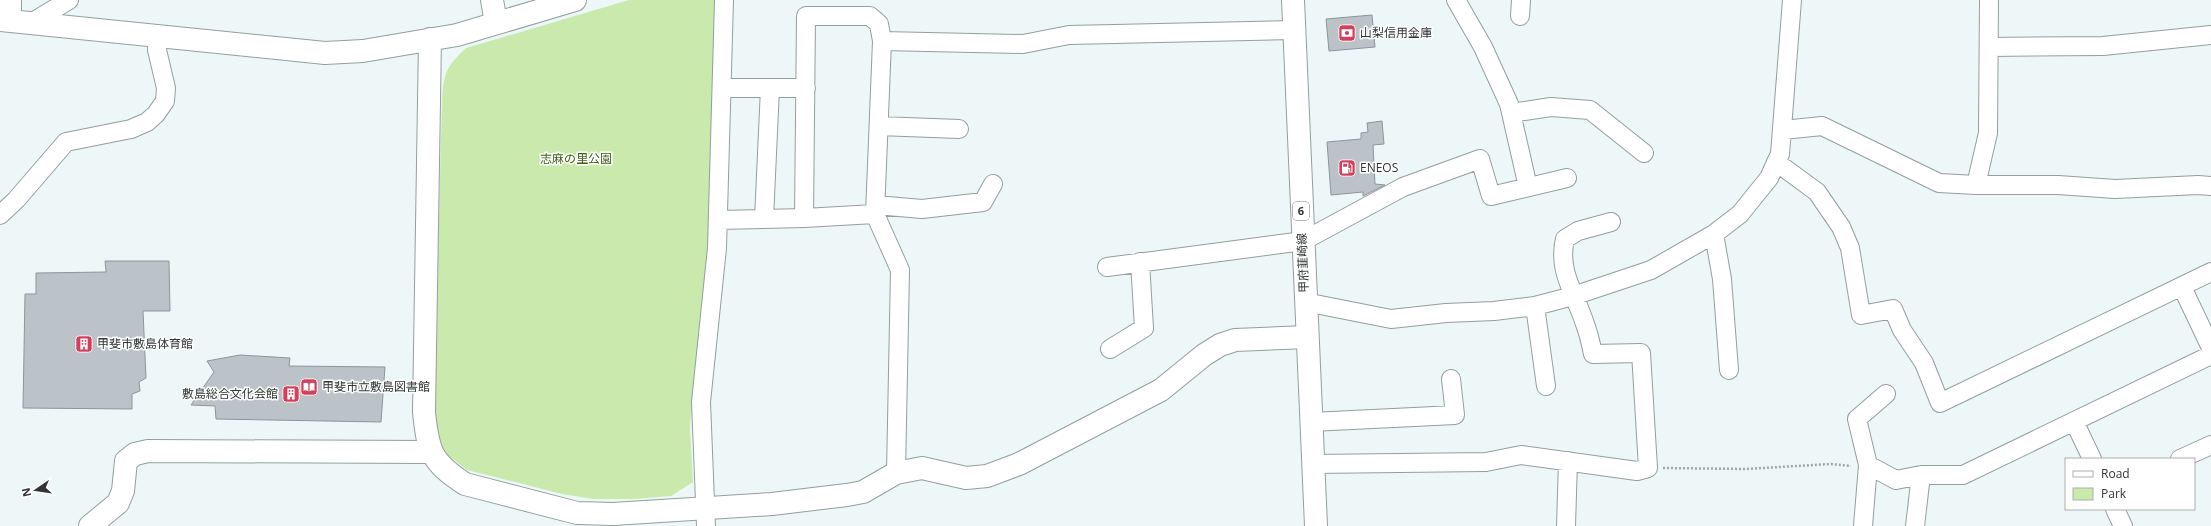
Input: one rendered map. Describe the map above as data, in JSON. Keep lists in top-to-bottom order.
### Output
{
  "streets": {
    "street": ["6", "甲府韮崎線"]
  },
  "parks": ["志麻の里公園"],
  "places": {
    "bank": ["山梨信用金庫"],
    "fuel station": ["ENEOS"],
    "building": ["甲斐市敷島体育館", "敷島総合文化会館"],
    "library": ["甲斐市立敷島図書館"]
  },
  "legend": ["Road", "Park"],
  "north": "left"
}
